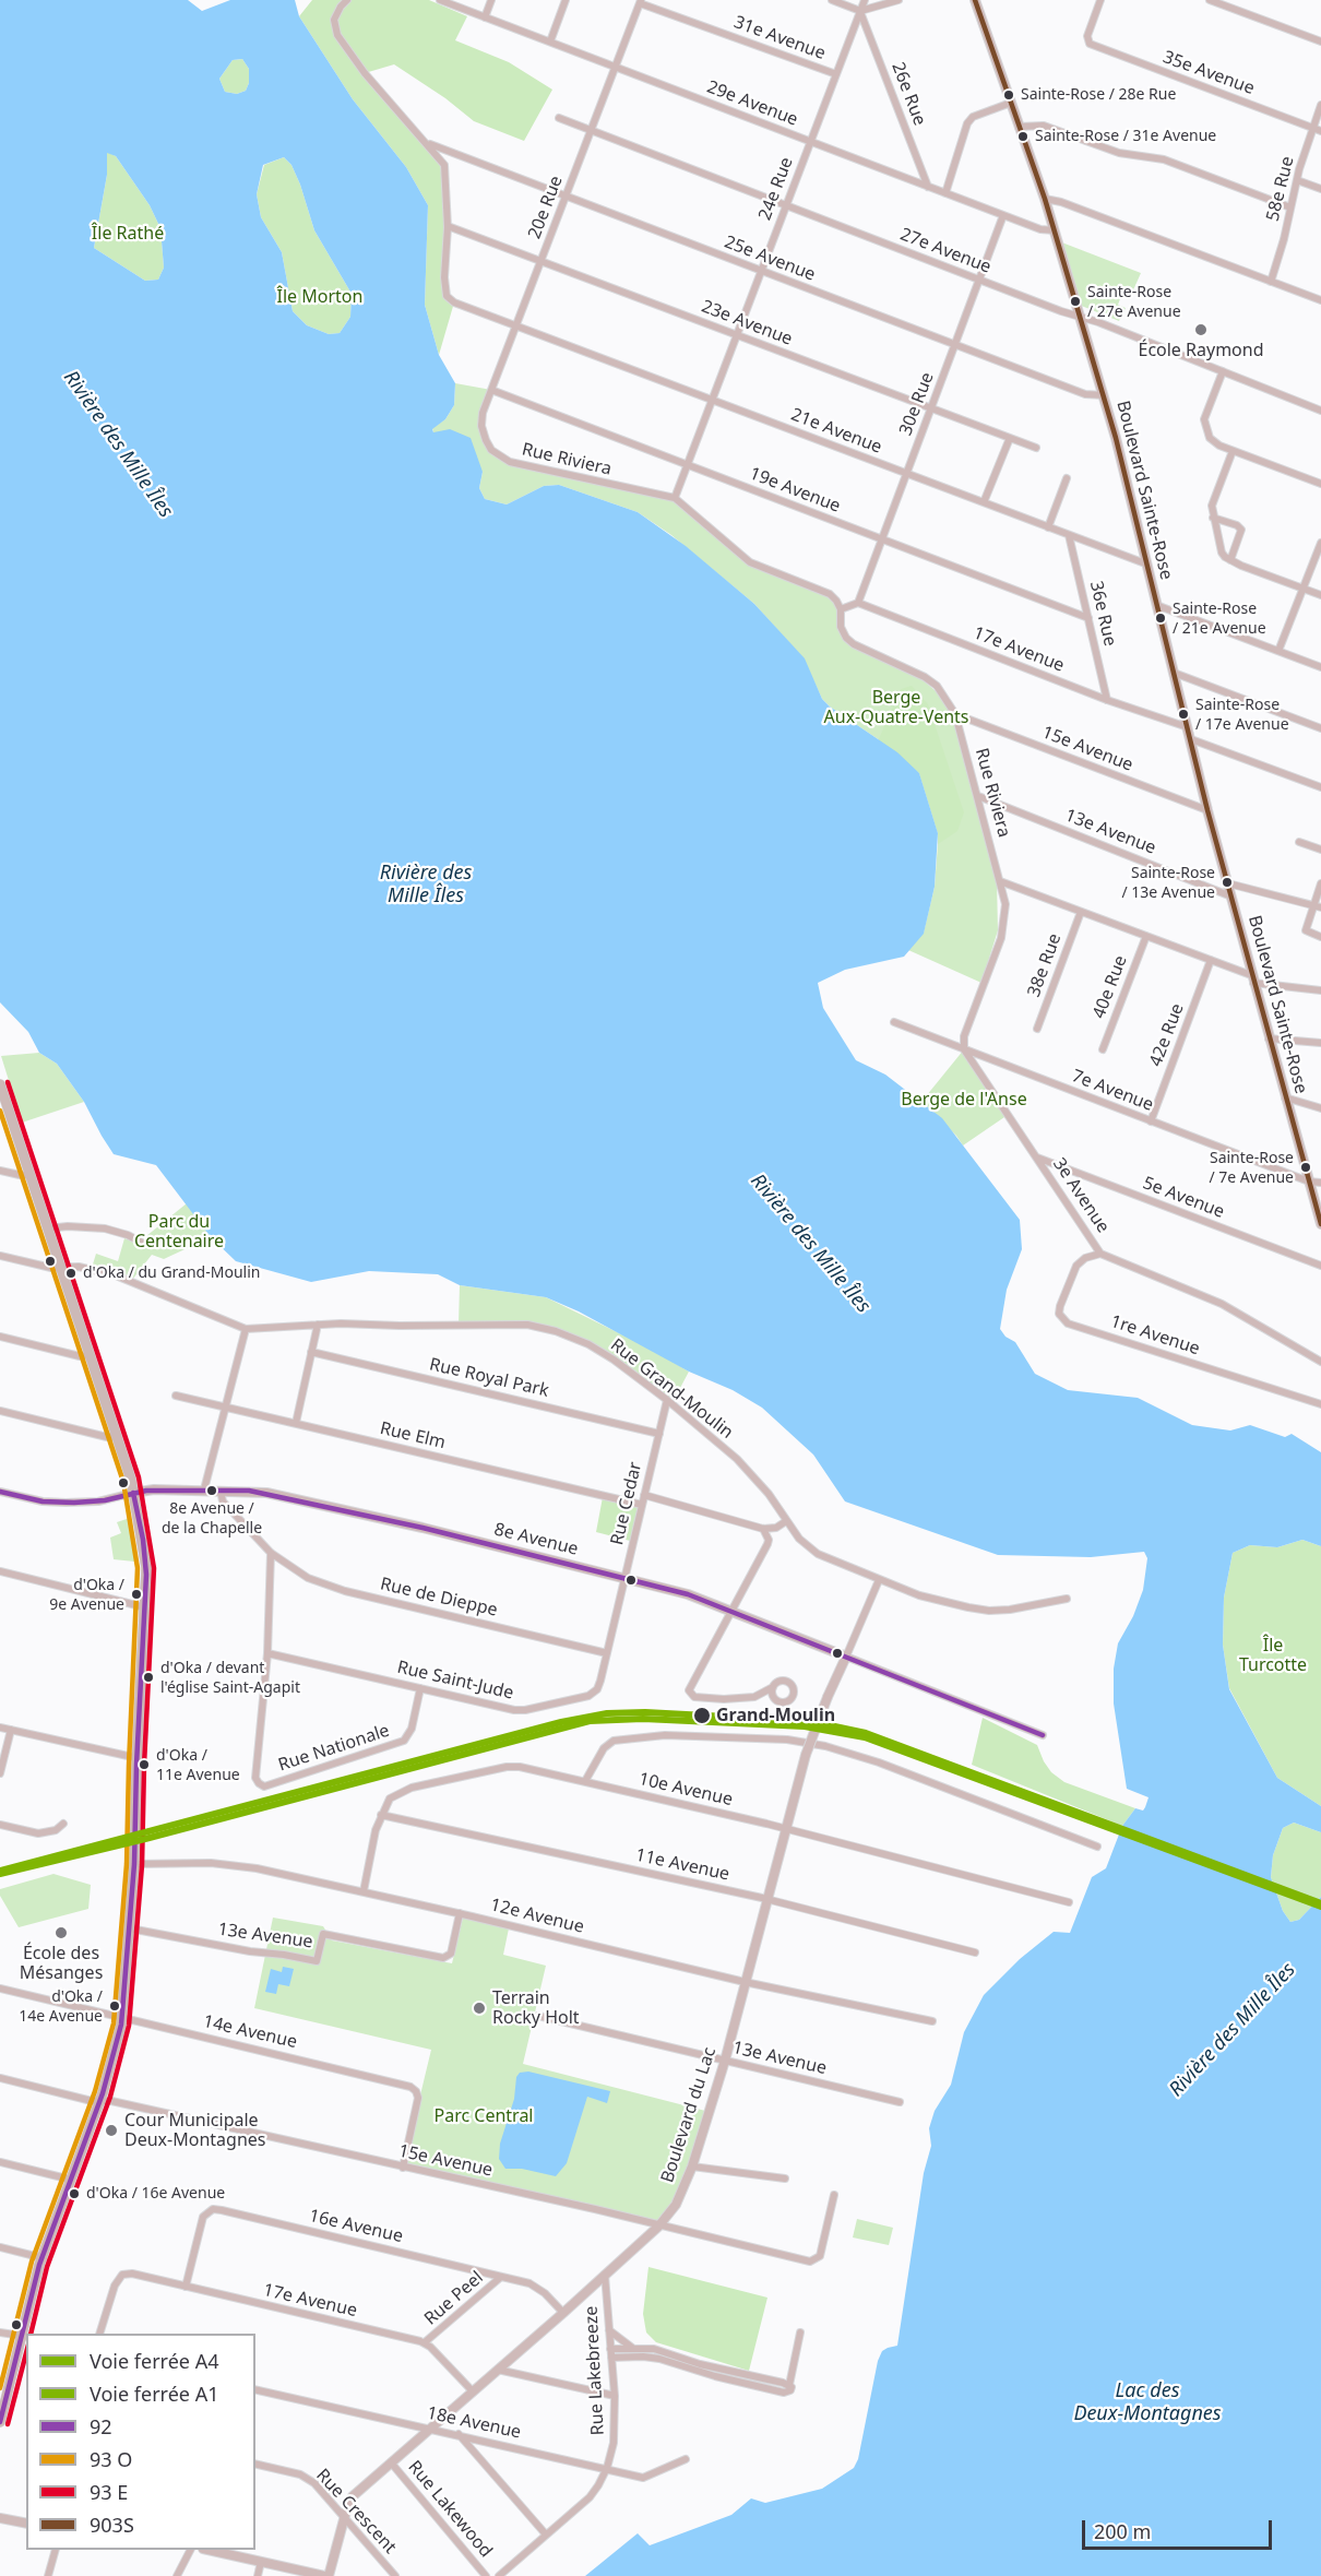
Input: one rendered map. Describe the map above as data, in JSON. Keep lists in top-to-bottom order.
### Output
{
  "streets": {
    "street": [
      "31e Avenue",
      "35e Avenue",
      "26e Rue",
      "29e Avenue",
      "24e Rue",
      "58e Rue",
      "20e Rue",
      "27e Avenue",
      "25e Avenue",
      "23e Avenue",
      "30e Rue",
      "21e Avenue",
      "Rue Riviera",
      "19e Avenue",
      "Boulevard Sainte-Rose",
      "36e Rue",
      "17e Avenue",
      "15e Avenue",
      "13e Avenue",
      "38e Rue",
      "40e Rue",
      "42e Rue",
      "7e Avenue",
      "3e Avenue",
      "5e Avenue",
      "1re Avenue",
      "Rue Royal Park",
      "Rue Grand-Moulin",
      "Rue Elm",
      "Rue Cedar",
      "8e Avenue",
      "Rue de Dieppe",
      "Rue Saint-Jude",
      "Rue Nationale",
      "10e Avenue",
      "11e Avenue",
      "12e Avenue",
      "14e Avenue",
      "Boulevard du Lac",
      "16e Avenue",
      "Rue Peel",
      "Rue Lakebreeze",
      "18e Avenue",
      "Rue Lakewood",
      "Rue Crescent"
    ]
  },
  "crossings": [
    ["31e Avenue", "24e Rue"],
    ["31e Avenue", "20e Rue"],
    ["35e Avenue", "58e Rue"],
    ["26e Rue", "29e Avenue"],
    ["26e Rue", "24e Rue"],
    ["29e Avenue", "24e Rue"],
    ["29e Avenue", "20e Rue"],
    ["29e Avenue", "30e Rue"],
    ["29e Avenue", "Boulevard Sainte-Rose"],
    ["24e Rue", "27e Avenue"],
    ["24e Rue", "25e Avenue"],
    ["24e Rue", "23e Avenue"],
    ["24e Rue", "21e Avenue"],
    ["24e Rue", "Rue Riviera"],
    ["24e Rue", "19e Avenue"],
    ["20e Rue", "27e Avenue"],
    ["20e Rue", "25e Avenue"],
    ["20e Rue", "23e Avenue"],
    ["20e Rue", "21e Avenue"],
    ["20e Rue", "Rue Riviera"],
    ["20e Rue", "19e Avenue"],
    ["27e Avenue", "30e Rue"],
    ["27e Avenue", "Boulevard Sainte-Rose"],
    ["25e Avenue", "30e Rue"],
    ["25e Avenue", "Boulevard Sainte-Rose"],
    ["23e Avenue", "30e Rue"],
    ["30e Rue", "21e Avenue"],
    ["30e Rue", "19e Avenue"],
    ["30e Rue", "17e Avenue"],
    ["21e Avenue", "Boulevard Sainte-Rose"],
    ["21e Avenue", "36e Rue"],
    ["Rue Riviera", "15e Avenue"],
    ["Rue Riviera", "13e Avenue"],
    ["Rue Riviera", "7e Avenue"],
    ["Rue Riviera", "3e Avenue"],
    ["19e Avenue", "36e Rue"],
    ["Boulevard Sainte-Rose", "17e Avenue"],
    ["Boulevard Sainte-Rose", "15e Avenue"],
    ["Boulevard Sainte-Rose", "13e Avenue"],
    ["Boulevard Sainte-Rose", "7e Avenue"],
    ["36e Rue", "17e Avenue"],
    ["17e Avenue", "16e Avenue"],
    ["17e Avenue", "Rue Peel"],
    ["15e Avenue", "14e Avenue"],
    ["15e Avenue", "Boulevard du Lac"],
    ["13e Avenue", "12e Avenue"],
    ["13e Avenue", "Boulevard du Lac"],
    ["42e Rue", "7e Avenue"],
    ["7e Avenue", "3e Avenue"],
    ["3e Avenue", "5e Avenue"],
    ["3e Avenue", "1re Avenue"],
    ["Rue Royal Park", "Rue Cedar"],
    ["Rue Grand-Moulin", "Rue Cedar"],
    ["Rue Grand-Moulin", "Boulevard du Lac"],
    ["Rue Elm", "Rue Cedar"],
    ["Rue Cedar", "8e Avenue"],
    ["Rue Cedar", "Rue de Dieppe"],
    ["Rue Cedar", "Rue Saint-Jude"],
    ["8e Avenue", "Rue de Dieppe"],
    ["8e Avenue", "Boulevard du Lac"],
    ["Rue de Dieppe", "Rue Saint-Jude"],
    ["Rue Saint-Jude", "Rue Nationale"],
    ["10e Avenue", "11e Avenue"],
    ["10e Avenue", "12e Avenue"],
    ["10e Avenue", "Boulevard du Lac"],
    ["11e Avenue", "Boulevard du Lac"],
    ["12e Avenue", "Boulevard du Lac"],
    ["Boulevard du Lac", "16e Avenue"],
    ["Boulevard du Lac", "Rue Lakebreeze"],
    ["Boulevard du Lac", "18e Avenue"],
    ["Boulevard du Lac", "Rue Lakewood"],
    ["Boulevard du Lac", "Rue Crescent"],
    ["16e Avenue", "Rue Peel"],
    ["Rue Lakebreeze", "18e Avenue"]
  ],
  "water": ["Rivière des Mille Îles", "Lac des Deux-Montagnes"],
  "parks": [
    "Île Rathé",
    "Île Morton",
    "Berge Aux-Quatre-Vents",
    "Berge de l'Anse",
    "Parc du Centenaire",
    "Île Turcotte",
    "Parc Central"
  ],
  "places": [
    "Sainte-Rose / 28e Rue",
    "Sainte-Rose / 31e Avenue",
    "Sainte-Rose / 27e Avenue",
    "École Raymond",
    "Sainte-Rose / 21e Avenue",
    "Sainte-Rose / 17e Avenue",
    "Sainte-Rose / 13e Avenue",
    "Sainte-Rose / 7e Avenue",
    "d'Oka / du Grand-Moulin",
    "8e Avenue / de la Chapelle",
    "d'Oka / 9e Avenue",
    "d'Oka / devant l'église Saint-Agapit",
    "Grand-Moulin",
    "d'Oka / 11e Avenue",
    "École des Mésanges",
    "d'Oka / 14e Avenue",
    "Terrain Rocky Holt",
    "Cour Municipale Deux-Montagnes",
    "d'Oka / 16e Avenue"
  ],
  "lines": [
    "transit line 903S",
    "transit line 92",
    "rail line A4",
    "rail line A1"
  ],
  "legend": [
    "Voie ferrée A4",
    "Voie ferrée A1",
    "92",
    "93 O",
    "93 E",
    "903S"
  ],
  "scale_bar": "200 m"
}
